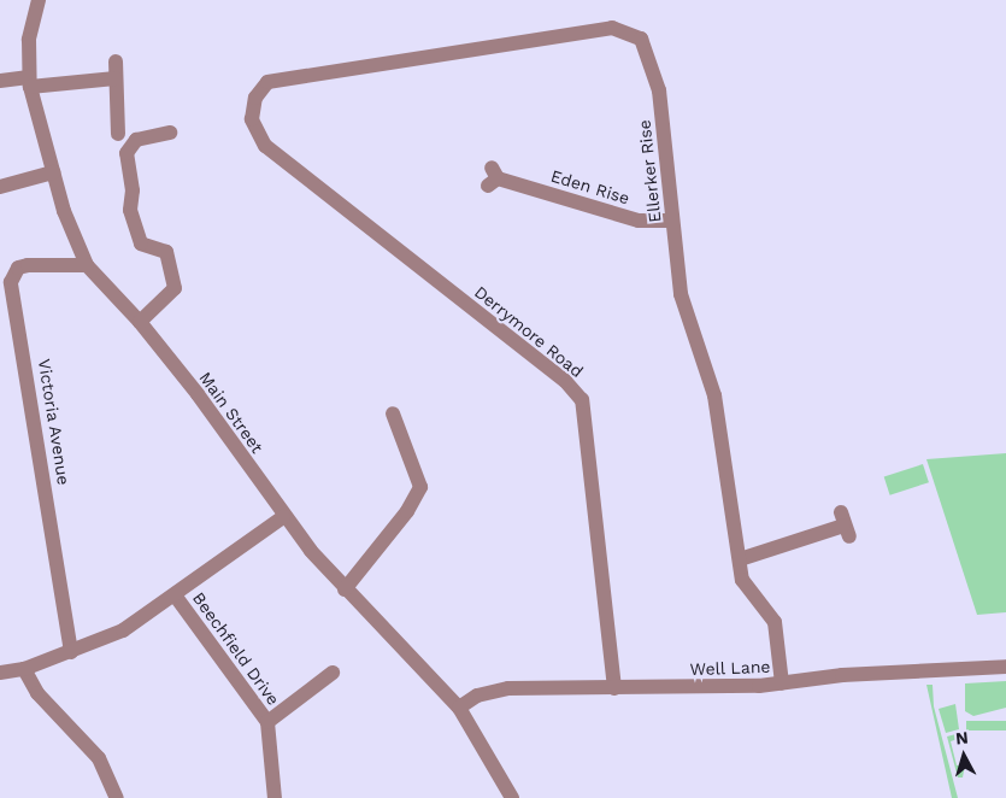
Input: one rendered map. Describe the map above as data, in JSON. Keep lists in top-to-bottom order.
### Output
{
  "streets": {
    "street": [
      "Ellerker Rise",
      "Eden Rise",
      "Derrymore Road",
      "Main Street",
      "Victoria Avenue",
      "Beechfield Drive",
      "Well Lane"
    ]
  },
  "crossings": [
    ["Ellerker Rise", "Eden Rise"],
    ["Ellerker Rise", "Derrymore Road"],
    ["Ellerker Rise", "Well Lane"],
    ["Derrymore Road", "Well Lane"],
    ["Main Street", "Victoria Avenue"],
    ["Main Street", "Well Lane"]
  ],
  "north": "top"
}
